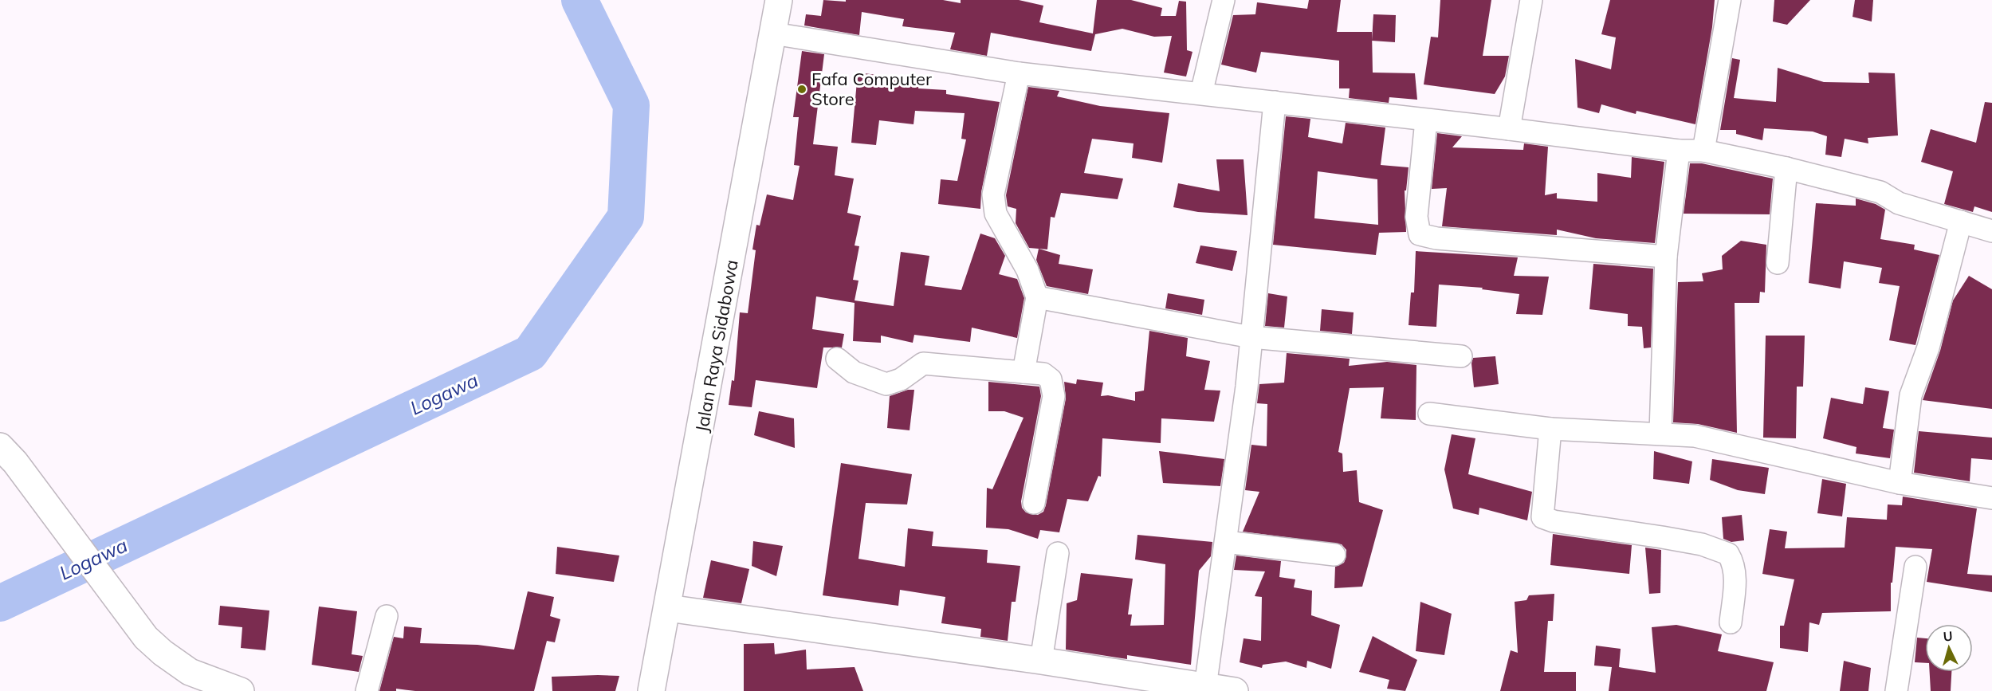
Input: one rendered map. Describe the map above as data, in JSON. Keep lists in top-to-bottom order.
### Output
{
  "streets": {
    "main road": ["Jalan Raya Sidabowa"]
  },
  "water": ["Logawa"],
  "places": ["Fafa Computer Store"],
  "north": "top"
}
